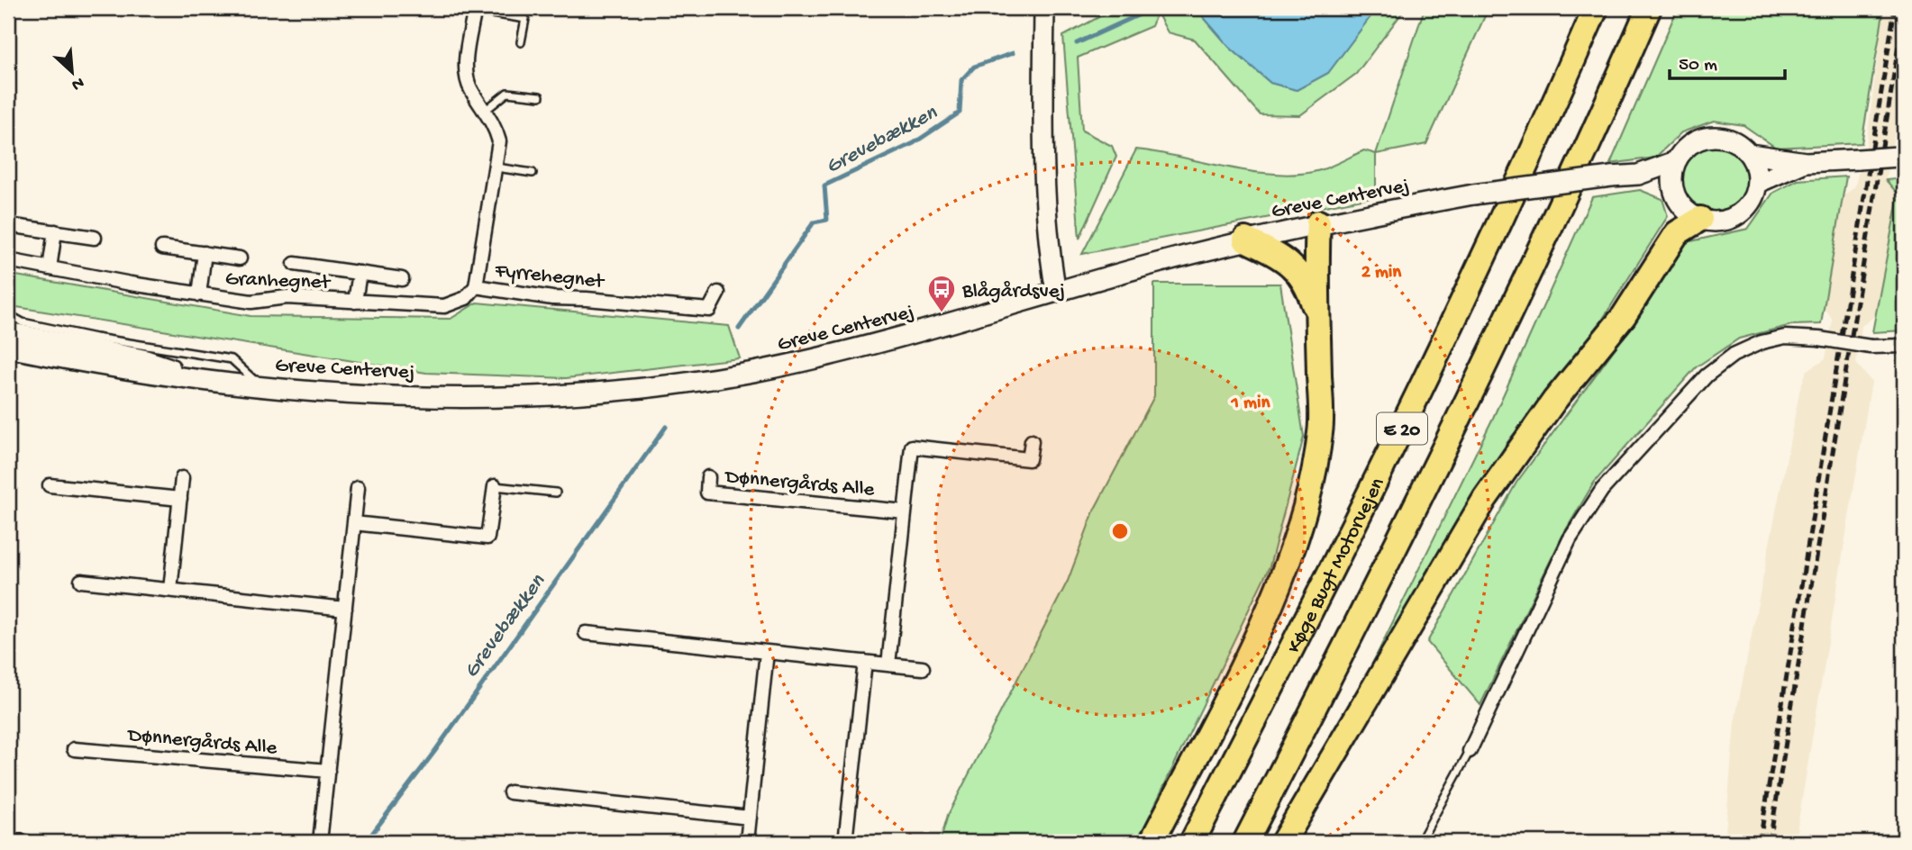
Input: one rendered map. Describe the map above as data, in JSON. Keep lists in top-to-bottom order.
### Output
{
  "streets": {
    "highway": ["E 20", "Køge Bugt Motorvejen"],
    "street": [
      "Greve Centervej",
      "Fyrrehegnet",
      "Granhegnet",
      "Dønnergårds Alle"
    ]
  },
  "crossings": [
    ["Fyrrehegnet", "Granhegnet"]
  ],
  "water": ["Grevebækken"],
  "places": {
    "bus stop": ["Blågårdsvej"]
  },
  "scale_bar": "50 m",
  "north": "bottom right",
  "rings": ["2 min", "1 min"]
}
